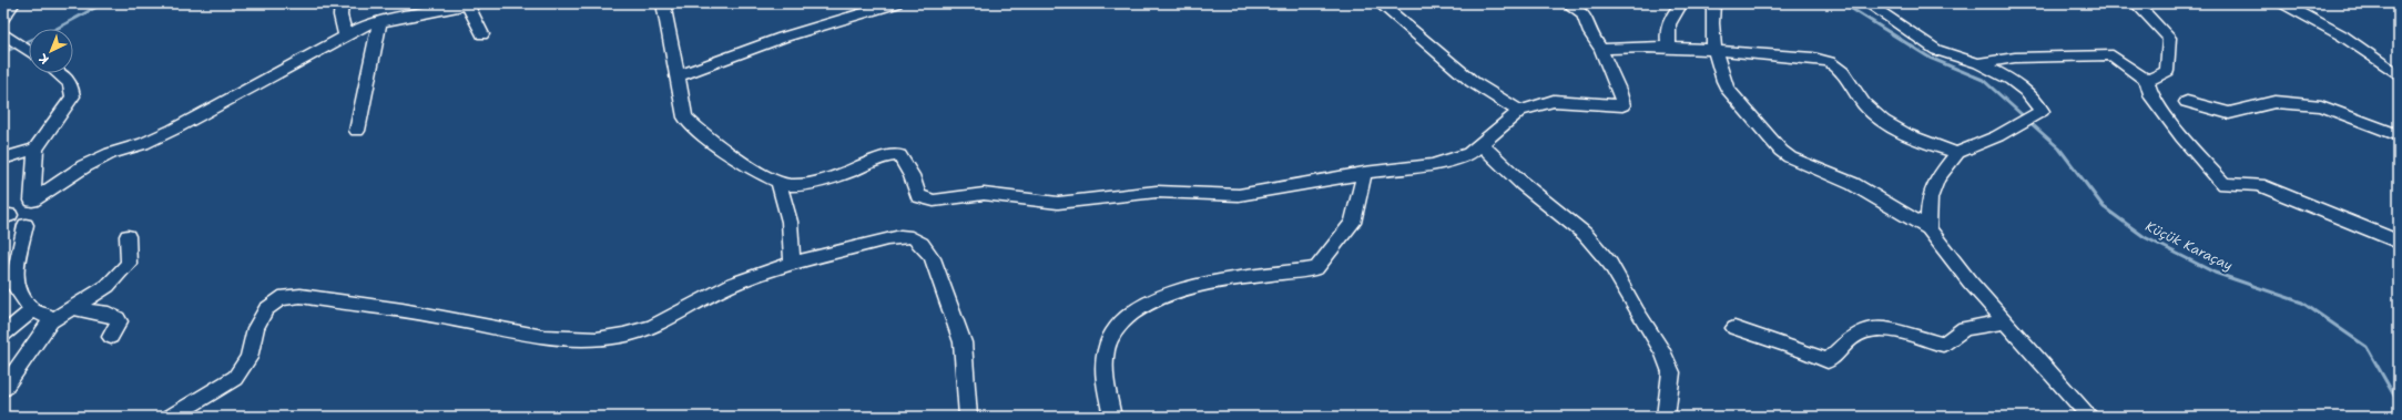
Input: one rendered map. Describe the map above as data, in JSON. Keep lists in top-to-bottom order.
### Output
{
  "water": ["Küçük Karaçay"],
  "north": "bottom left"
}
